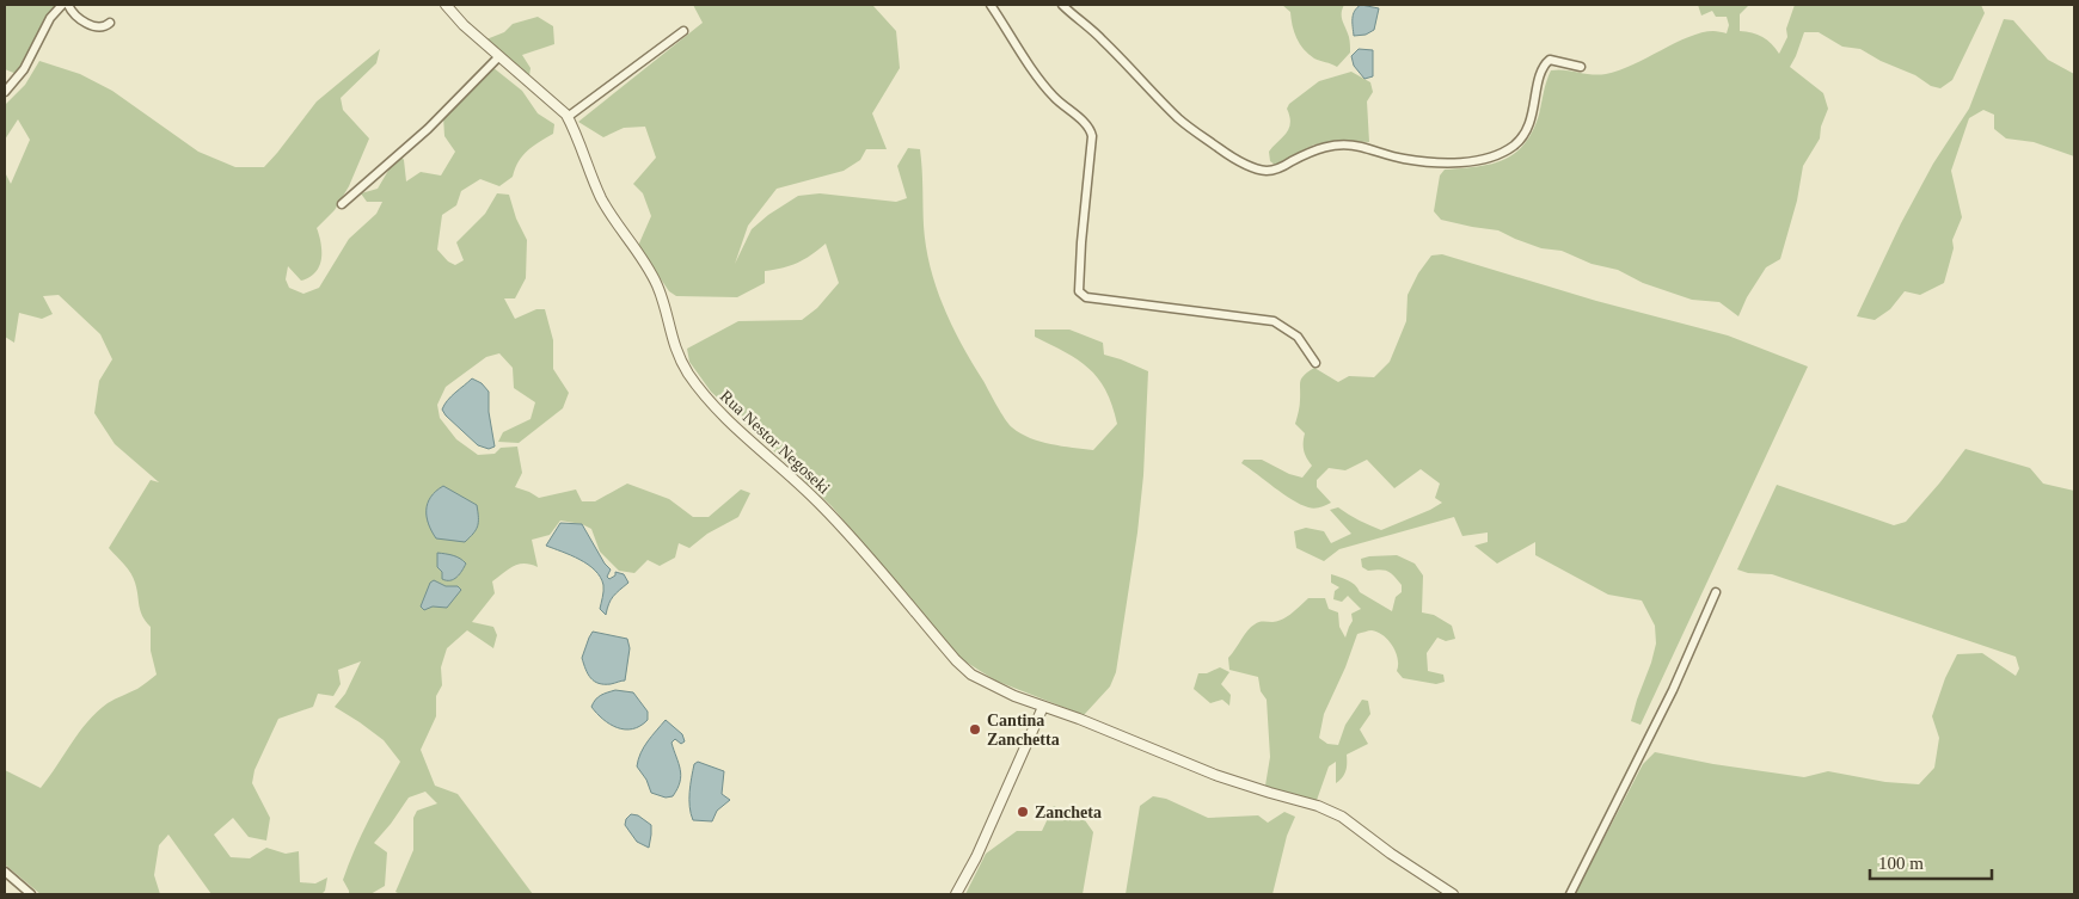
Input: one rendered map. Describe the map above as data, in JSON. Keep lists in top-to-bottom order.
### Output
{
  "streets": {
    "street": ["Rua Nestor Negoseki"]
  },
  "places": ["Cantina Zanchetta", "Zancheta"],
  "scale_bar": "100 m"
}
